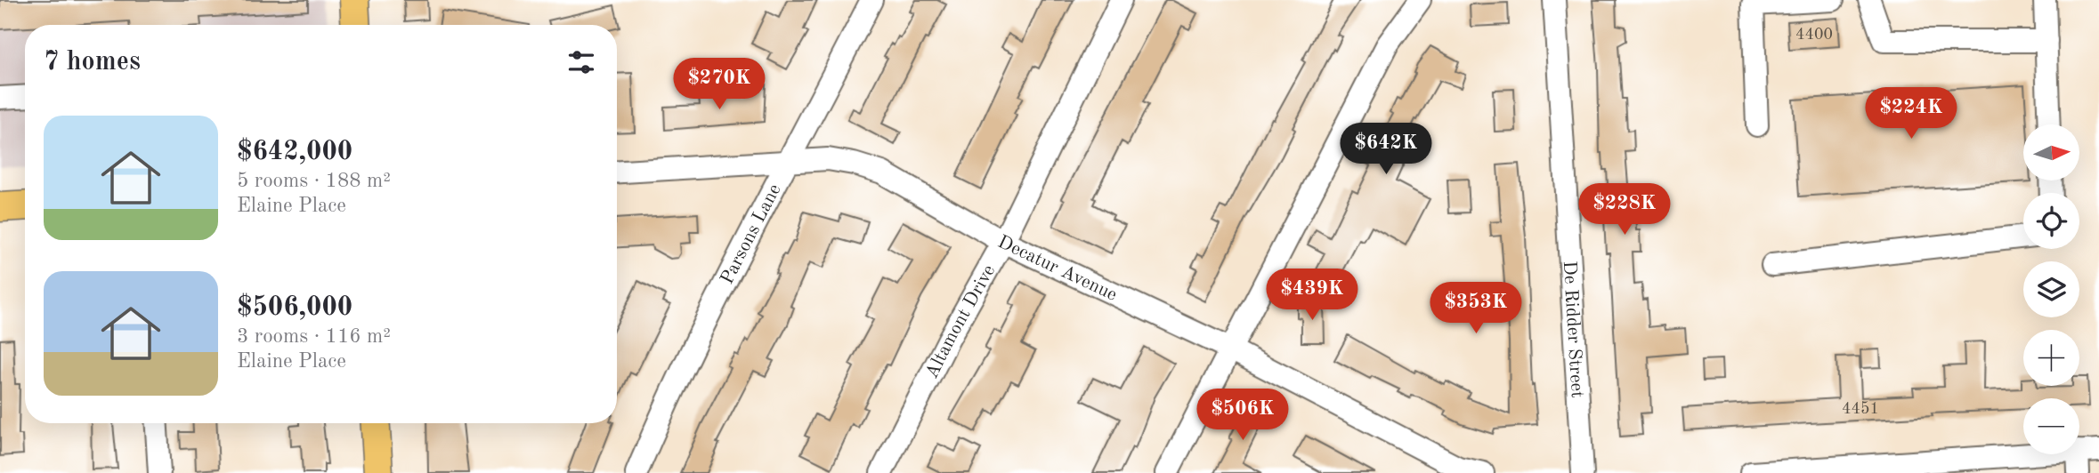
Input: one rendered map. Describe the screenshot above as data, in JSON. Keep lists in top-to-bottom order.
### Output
{
  "streets": {
    "street": [
      "Parsons Lane",
      "Decatur Avenue",
      "Altamont Drive",
      "De Ridder Street"
    ]
  },
  "crossings": [
    ["Parsons Lane", "Decatur Avenue"],
    ["Decatur Avenue", "Altamont Drive"]
  ],
  "house_numbers": ["4400", "4451"],
  "north": "right",
  "page": {
    "heading": "7 homes",
    "price": [
      "$270K",
      "$224K",
      "$642K",
      "$228K",
      "$439K",
      "$353K",
      "$506K"
    ],
    "list": [
      {
        "name": "$642,000",
        "note": "5 rooms · 188 m² · Elaine Place"
      },
      {
        "name": "$506,000",
        "note": "3 rooms · 116 m² · Elaine Place"
      }
    ],
    "map_buttons": ["+", "−"]
  }
}
